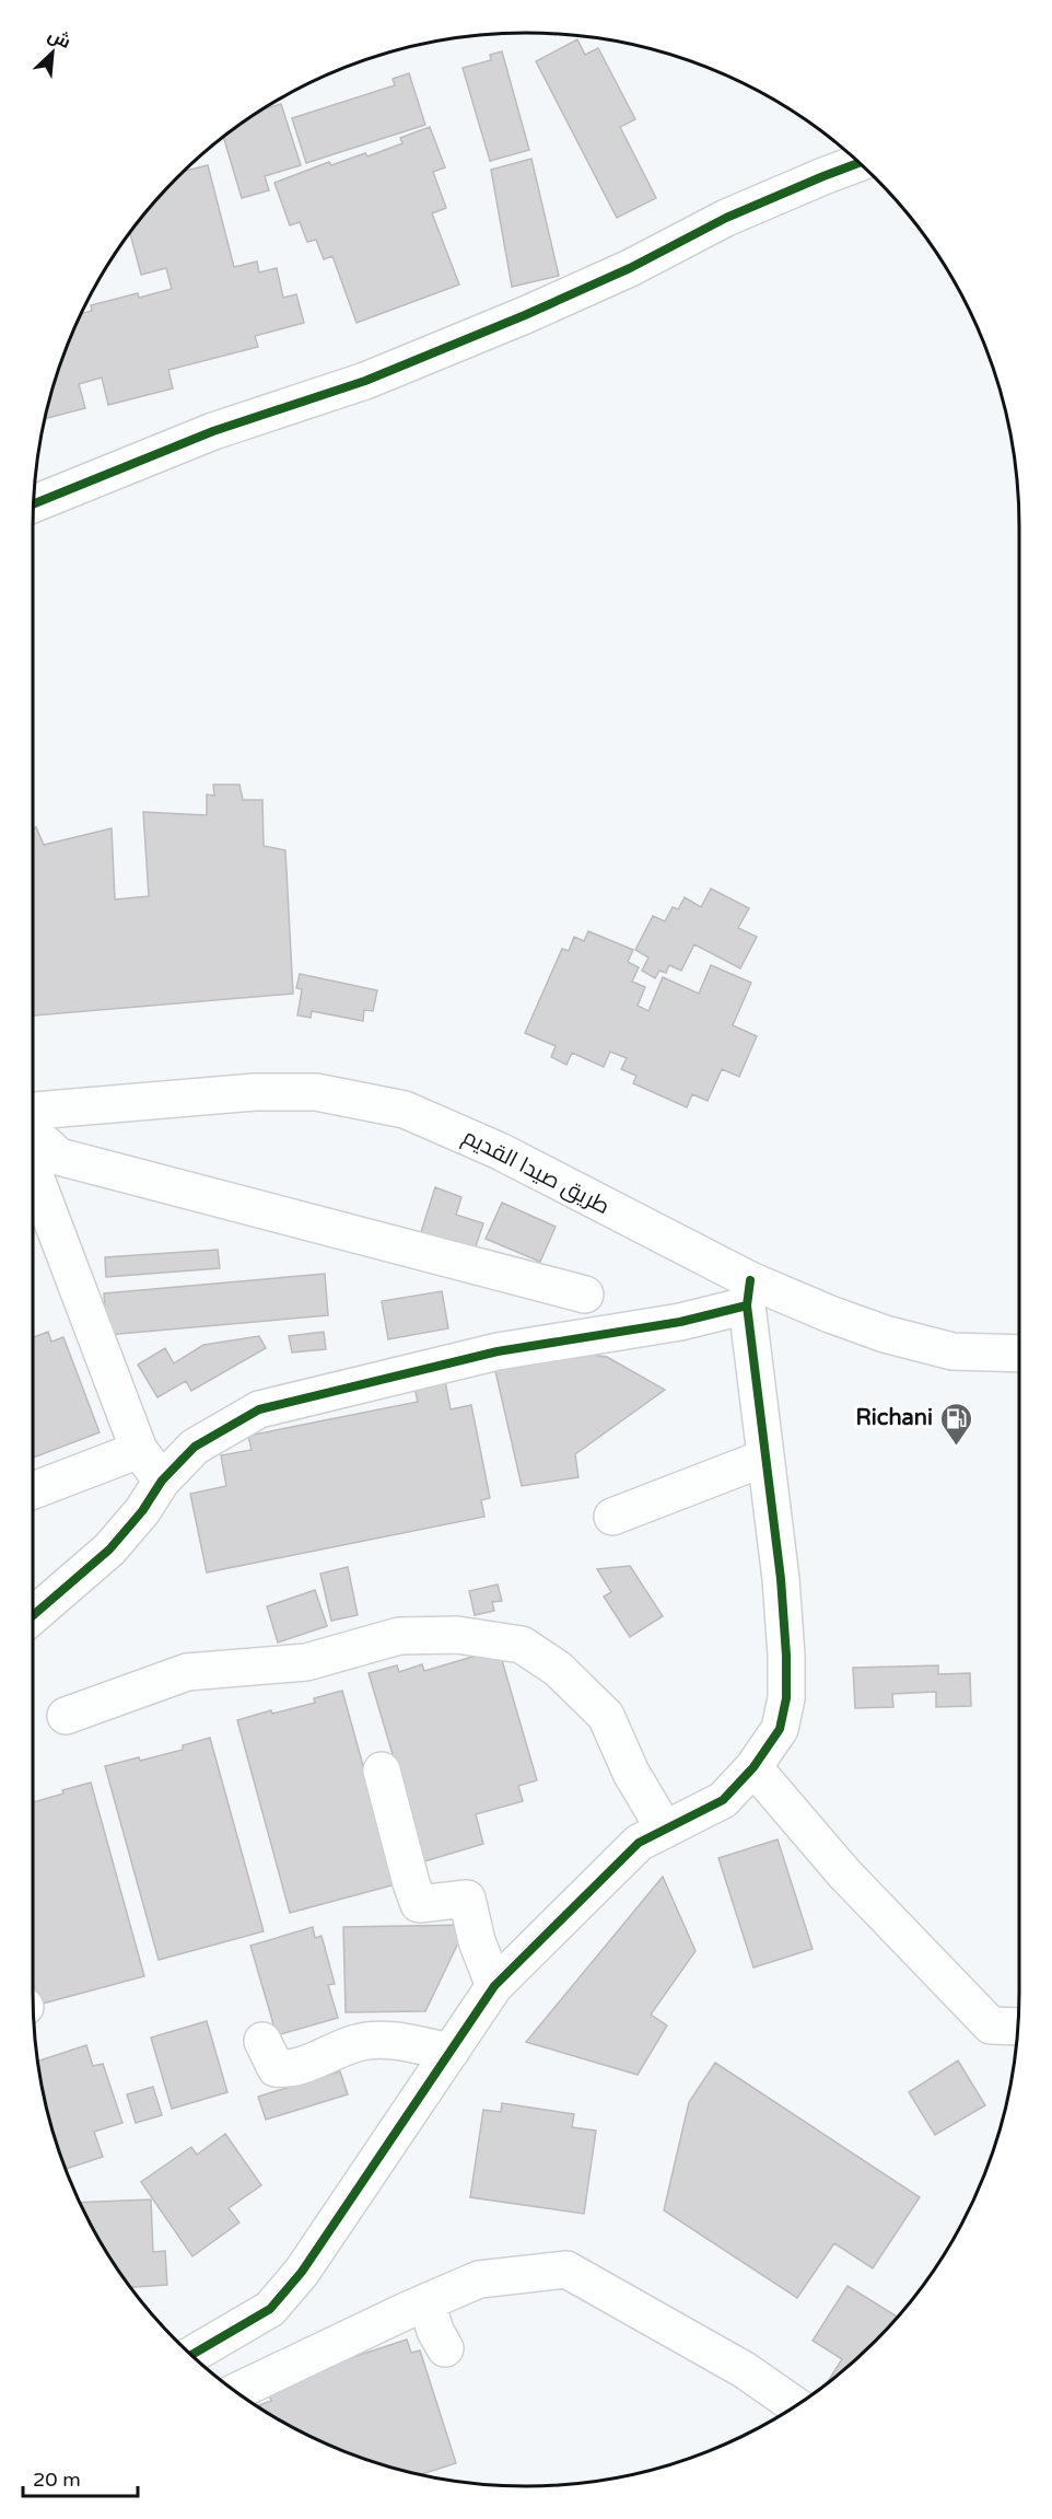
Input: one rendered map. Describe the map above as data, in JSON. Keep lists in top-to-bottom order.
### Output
{
  "streets": {
    "main road": ["طريق صيدا القديم"]
  },
  "places": {
    "fuel station": ["Richani"]
  },
  "scale_bar": "20 m",
  "north": "top right"
}
